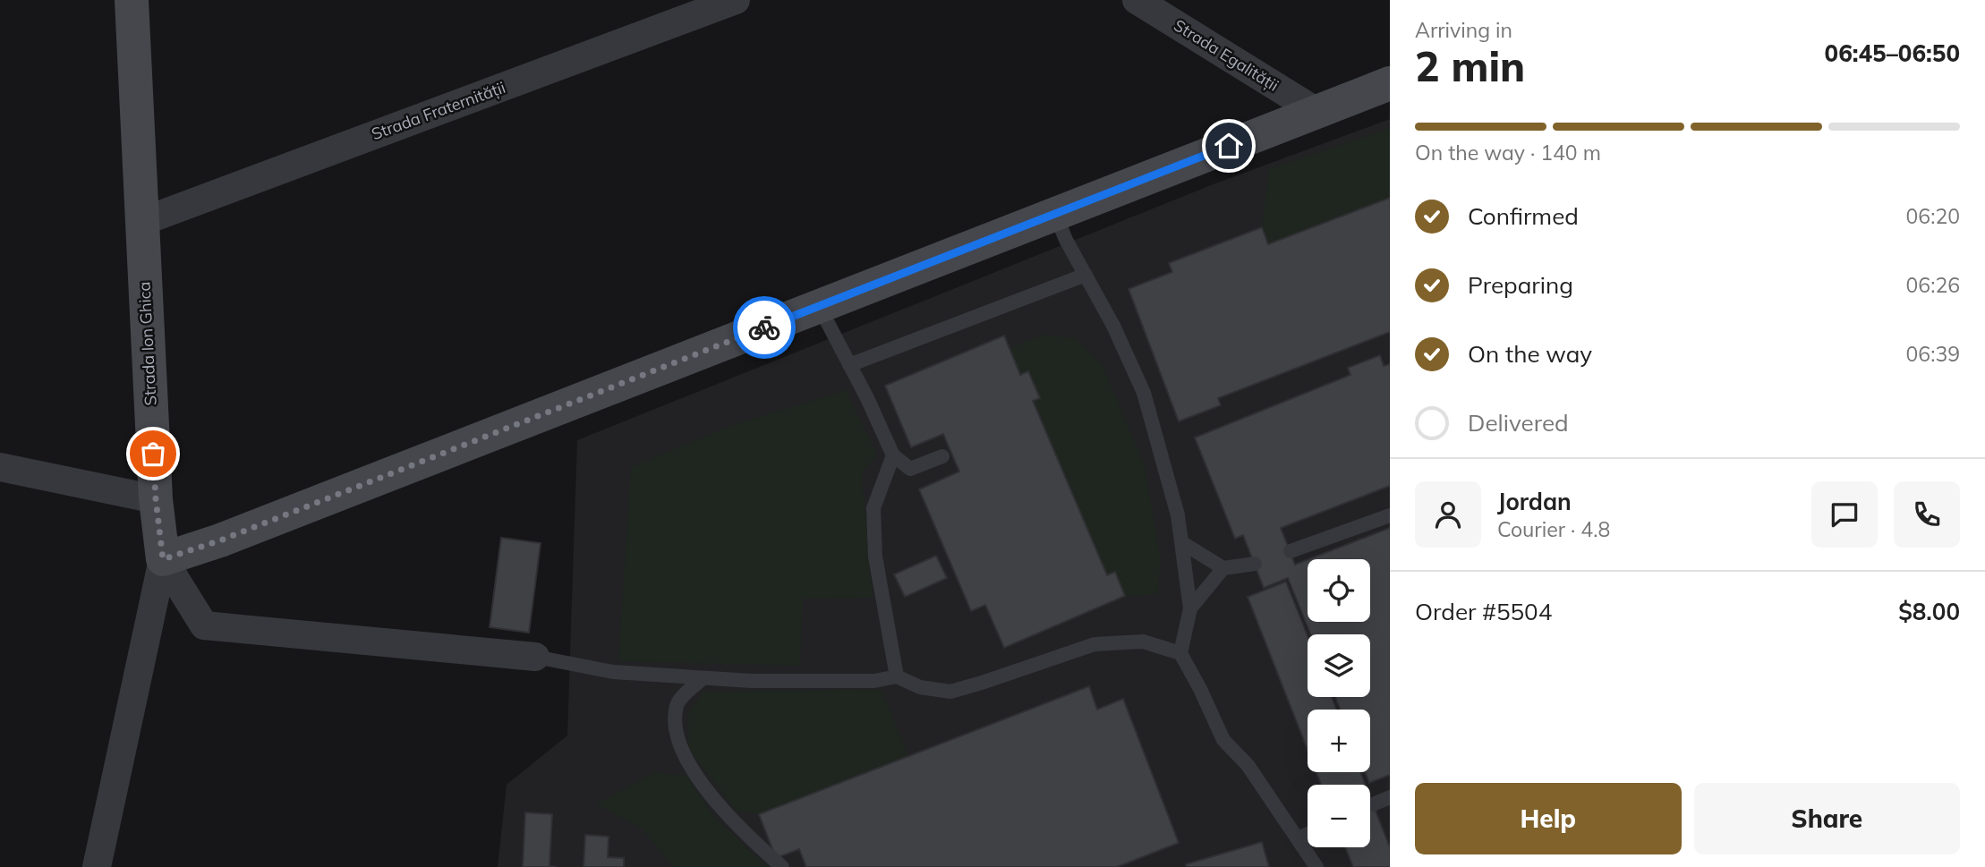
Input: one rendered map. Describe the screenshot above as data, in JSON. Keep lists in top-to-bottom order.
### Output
{
  "streets": {
    "street": ["Strada Egalității", "Strada Fraternității", "Strada Ion Ghica"]
  },
  "crossings": [
    ["Strada Fraternității", "Strada Ion Ghica"]
  ],
  "page": {
    "heading": ["2 min", "Arriving in", "06:45–06:50"],
    "panel": [
      "Jordan",
      "Courier · 4.8",
      "Order #5504",
      "$8.00"
    ],
    "bar": "On the way · 140 m",
    "list": [
      ["Confirmed", "06:20"],
      ["Preparing", "06:26"],
      ["On the way", "06:39"],
      "Delivered"
    ],
    "map_buttons": ["+", "−"],
    "buttons": ["Help", "Share"]
  }
}
